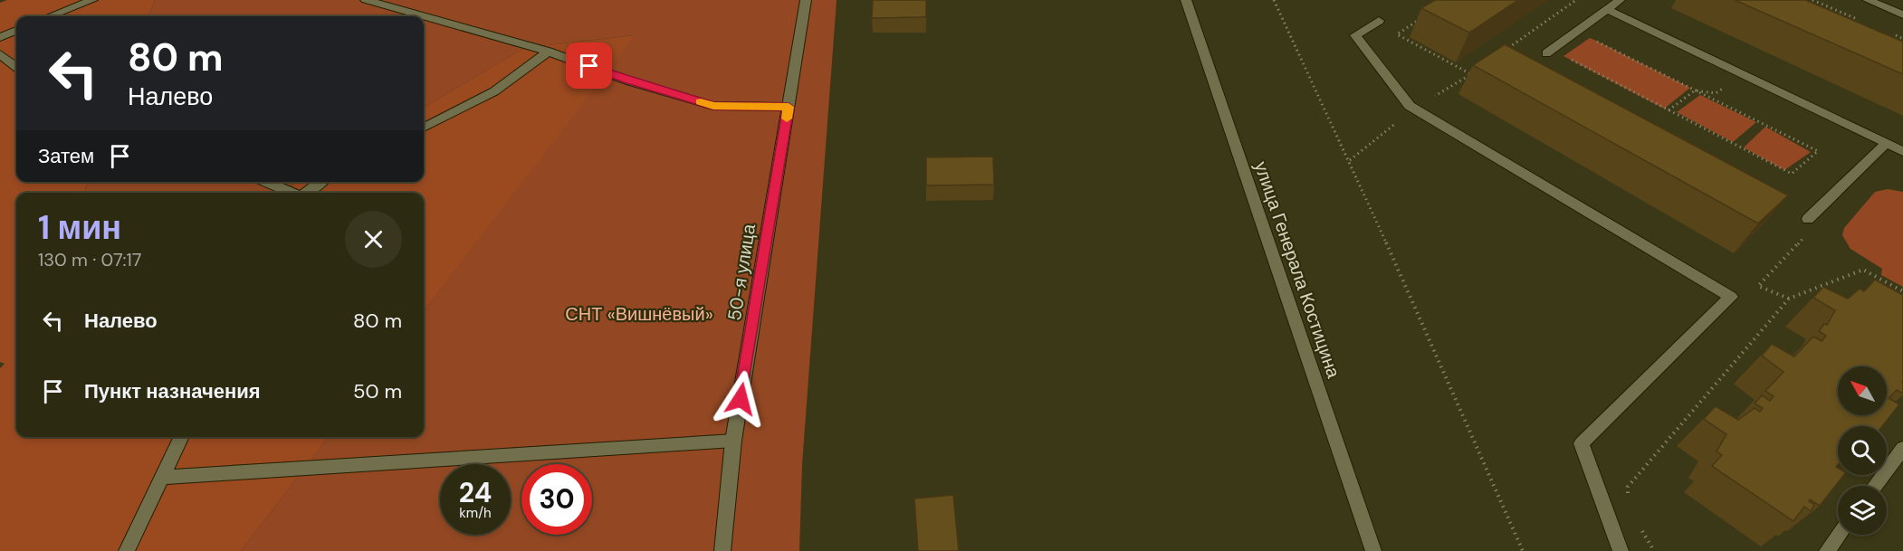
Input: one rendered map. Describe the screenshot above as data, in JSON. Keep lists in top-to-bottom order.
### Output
{
  "streets": {
    "street": ["улица Генерала Костицина", "50-я улица"]
  },
  "parks": ["СНТ «Вишнёвый»"],
  "north": "top left",
  "page": {
    "turn": ["80 m", "Налево"],
    "then": "Затем",
    "heading": ["1 мин", "130 m · 07:17"],
    "list": [
      {
        "name": "Налево",
        "value": "80 m"
      },
      {
        "name": "Пункт назначения",
        "value": "50 m"
      }
    ],
    "speed": "24 km/h",
    "limit": "30"
  }
}
